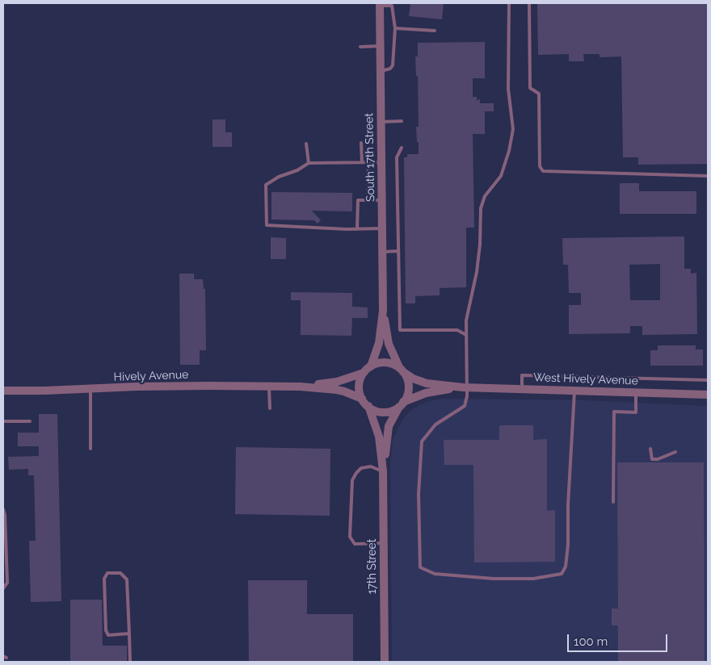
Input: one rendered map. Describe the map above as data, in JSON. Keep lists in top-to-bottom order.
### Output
{
  "streets": {
    "street": [
      "South 17th Street",
      "Hively Avenue",
      "West Hively Avenue",
      "17th Street"
    ]
  },
  "crossings": [
    ["Hively Avenue", "17th Street"]
  ],
  "scale_bar": "100 m"
}
